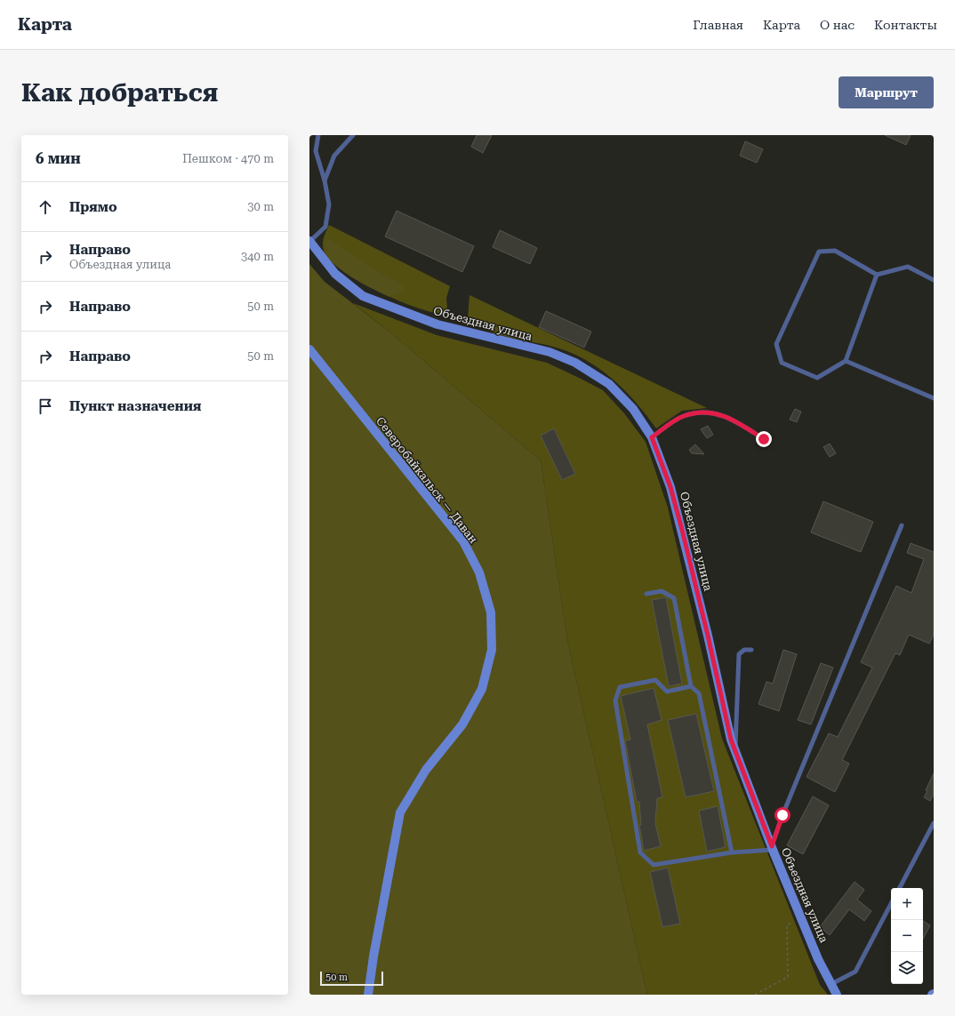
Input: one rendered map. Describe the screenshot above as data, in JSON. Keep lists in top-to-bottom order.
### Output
{
  "streets": {
    "street": ["Объездная улица", "Северобайкальск — Даван"]
  },
  "scale_bar": "50 m",
  "page": {
    "header": "Карта",
    "nav": [
      "Главная",
      "Карта",
      "О нас",
      "Контакты"
    ],
    "buttons": "Маршрут",
    "title": "Как добраться",
    "heading": ["6 мин", "Пешком · 470 m"],
    "list": [
      ["Прямо", "30 m"],
      ["Направо", "Объездная улица", "340 m"],
      ["Направо", "50 m"],
      ["Направо", "50 m"],
      "Пункт назначения"
    ],
    "map_buttons": ["+", "−"],
    "scale": "50 m"
  }
}
